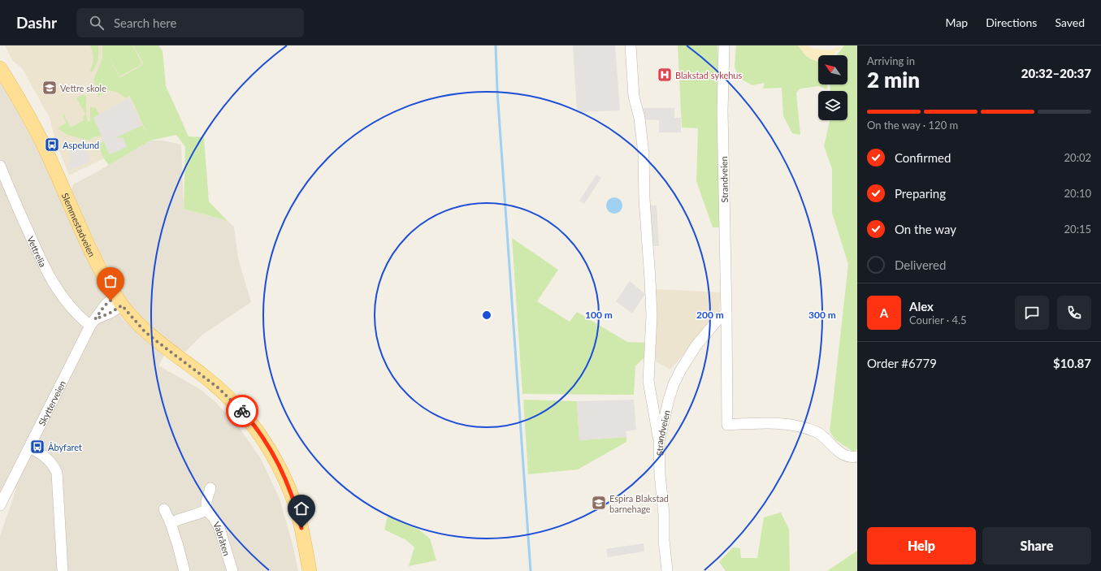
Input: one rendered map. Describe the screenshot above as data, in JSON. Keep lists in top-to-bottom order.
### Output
{
  "streets": {
    "main road": ["Slemmestadveien"],
    "street": [
      "Strandveien",
      "Vettrelia",
      "Skytterveien",
      "Vabråten"
    ]
  },
  "crossings": [
    ["Slemmestadveien", "Skytterveien"],
    ["Vettrelia", "Skytterveien"]
  ],
  "places": {
    "hospital": ["Blakstad sykehus"],
    "school or university": ["Vettre skole", "Espira Blakstad barnehage"],
    "bus stop": ["Aspelund", "Åbyfaret"]
  },
  "north": "top left",
  "page": {
    "header": "Dashr",
    "search": "Search here",
    "nav": ["Map", "Directions", "Saved"],
    "heading": ["2 min", "Arriving in", "20:32–20:37"],
    "panel": [
      "Alex",
      "Courier · 4.5",
      "Order #6779",
      "$10.87"
    ],
    "bar": "On the way · 120 m",
    "list": [
      ["Confirmed", "20:02"],
      ["Preparing", "20:10"],
      ["On the way", "20:15"],
      "Delivered"
    ],
    "round": "A",
    "buttons": ["Help", "Share"]
  },
  "rings": ["100 m", "200 m", "300 m"]
}
